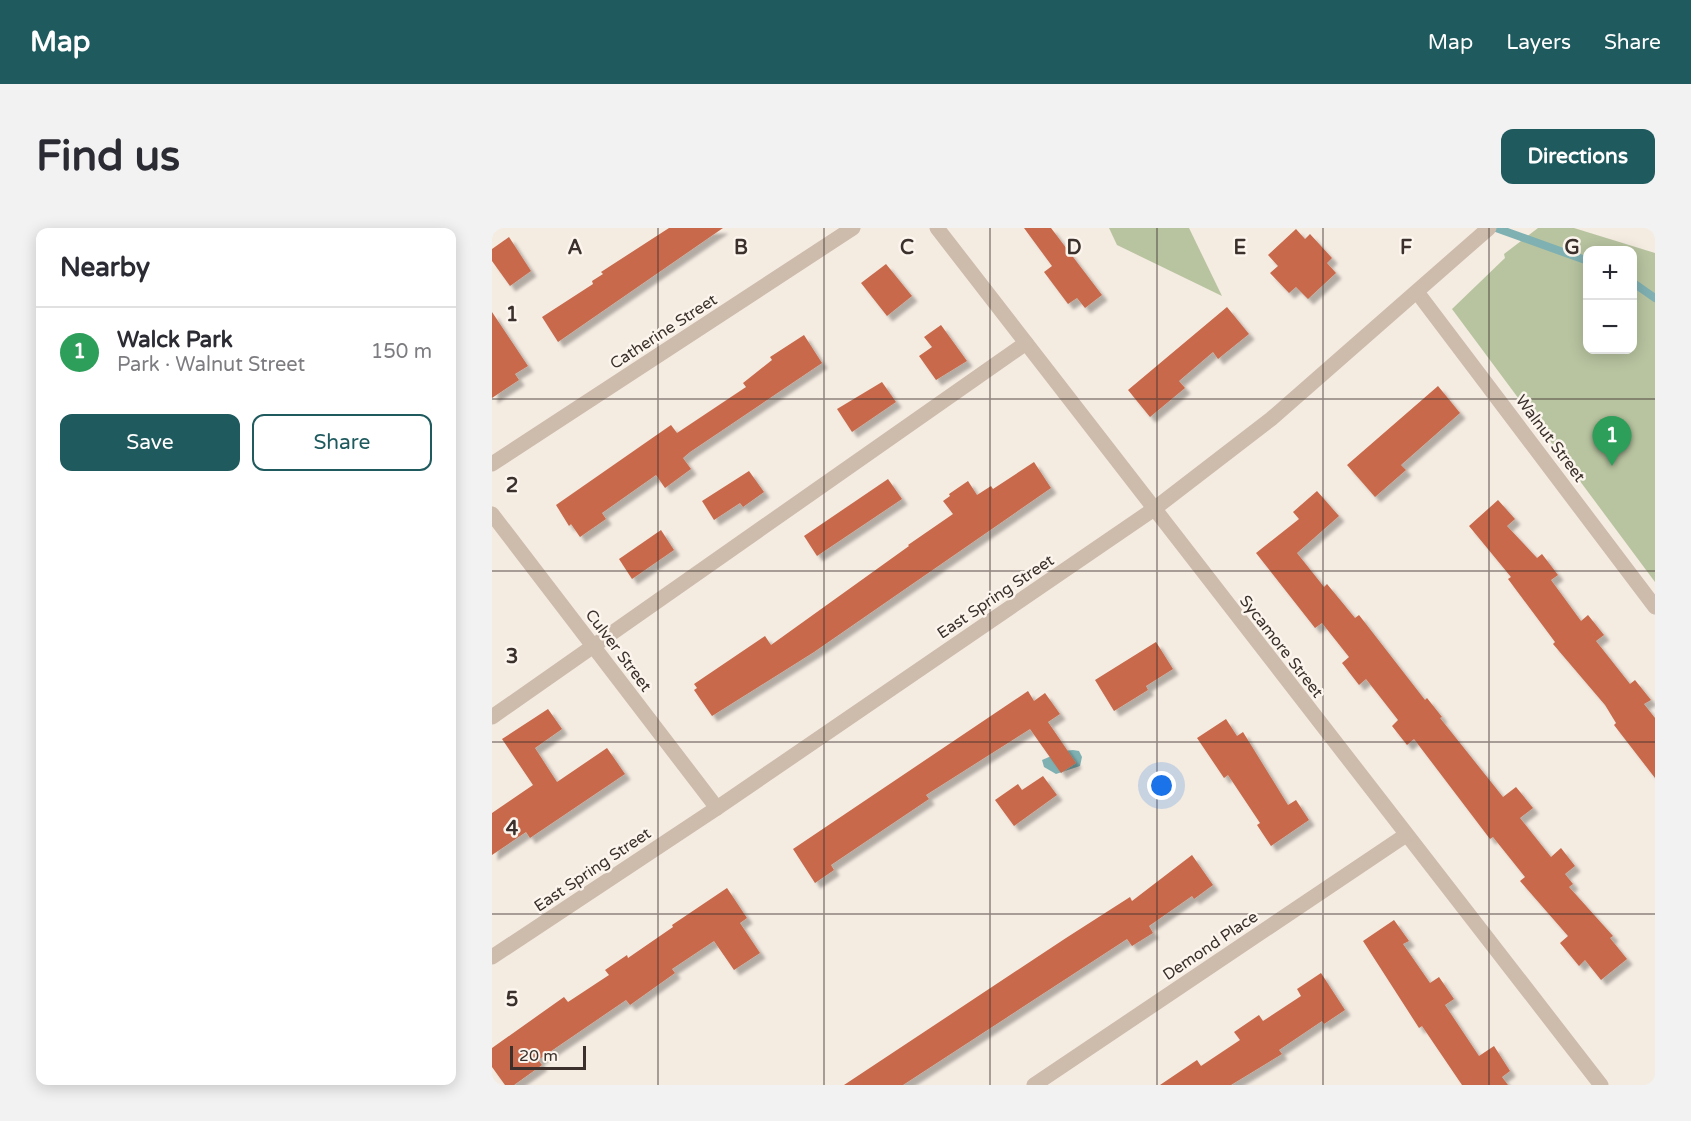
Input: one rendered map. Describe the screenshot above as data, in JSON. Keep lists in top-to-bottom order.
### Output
{
  "streets": {
    "street": [
      "Catherine Street",
      "Walnut Street",
      "East Spring Street",
      "Sycamore Street",
      "Culver Street",
      "Demond Place"
    ]
  },
  "crossings": [
    ["Walnut Street", "East Spring Street"],
    ["East Spring Street", "Sycamore Street"],
    ["East Spring Street", "Culver Street"],
    ["Sycamore Street", "Demond Place"]
  ],
  "scale_bar": "20 m",
  "page": {
    "header": "Map",
    "nav": ["Map", "Layers", "Share"],
    "buttons": [
      "Directions",
      ["Save", "Share"]
    ],
    "title": "Find us",
    "heading": "Nearby",
    "map_buttons": ["+", "−"],
    "list": [
      {
        "mark": "1",
        "name": "Walck Park",
        "note": "Park · Walnut Street",
        "value": "150 m"
      }
    ],
    "pins": "1",
    "scale": "20 m"
  },
  "grid": {
    "columns": [
      "A",
      "B",
      "C",
      "D",
      "E",
      "F",
      "G"
    ],
    "rows": [
      "1",
      "2",
      "3",
      "4",
      "5"
    ]
  }
}
